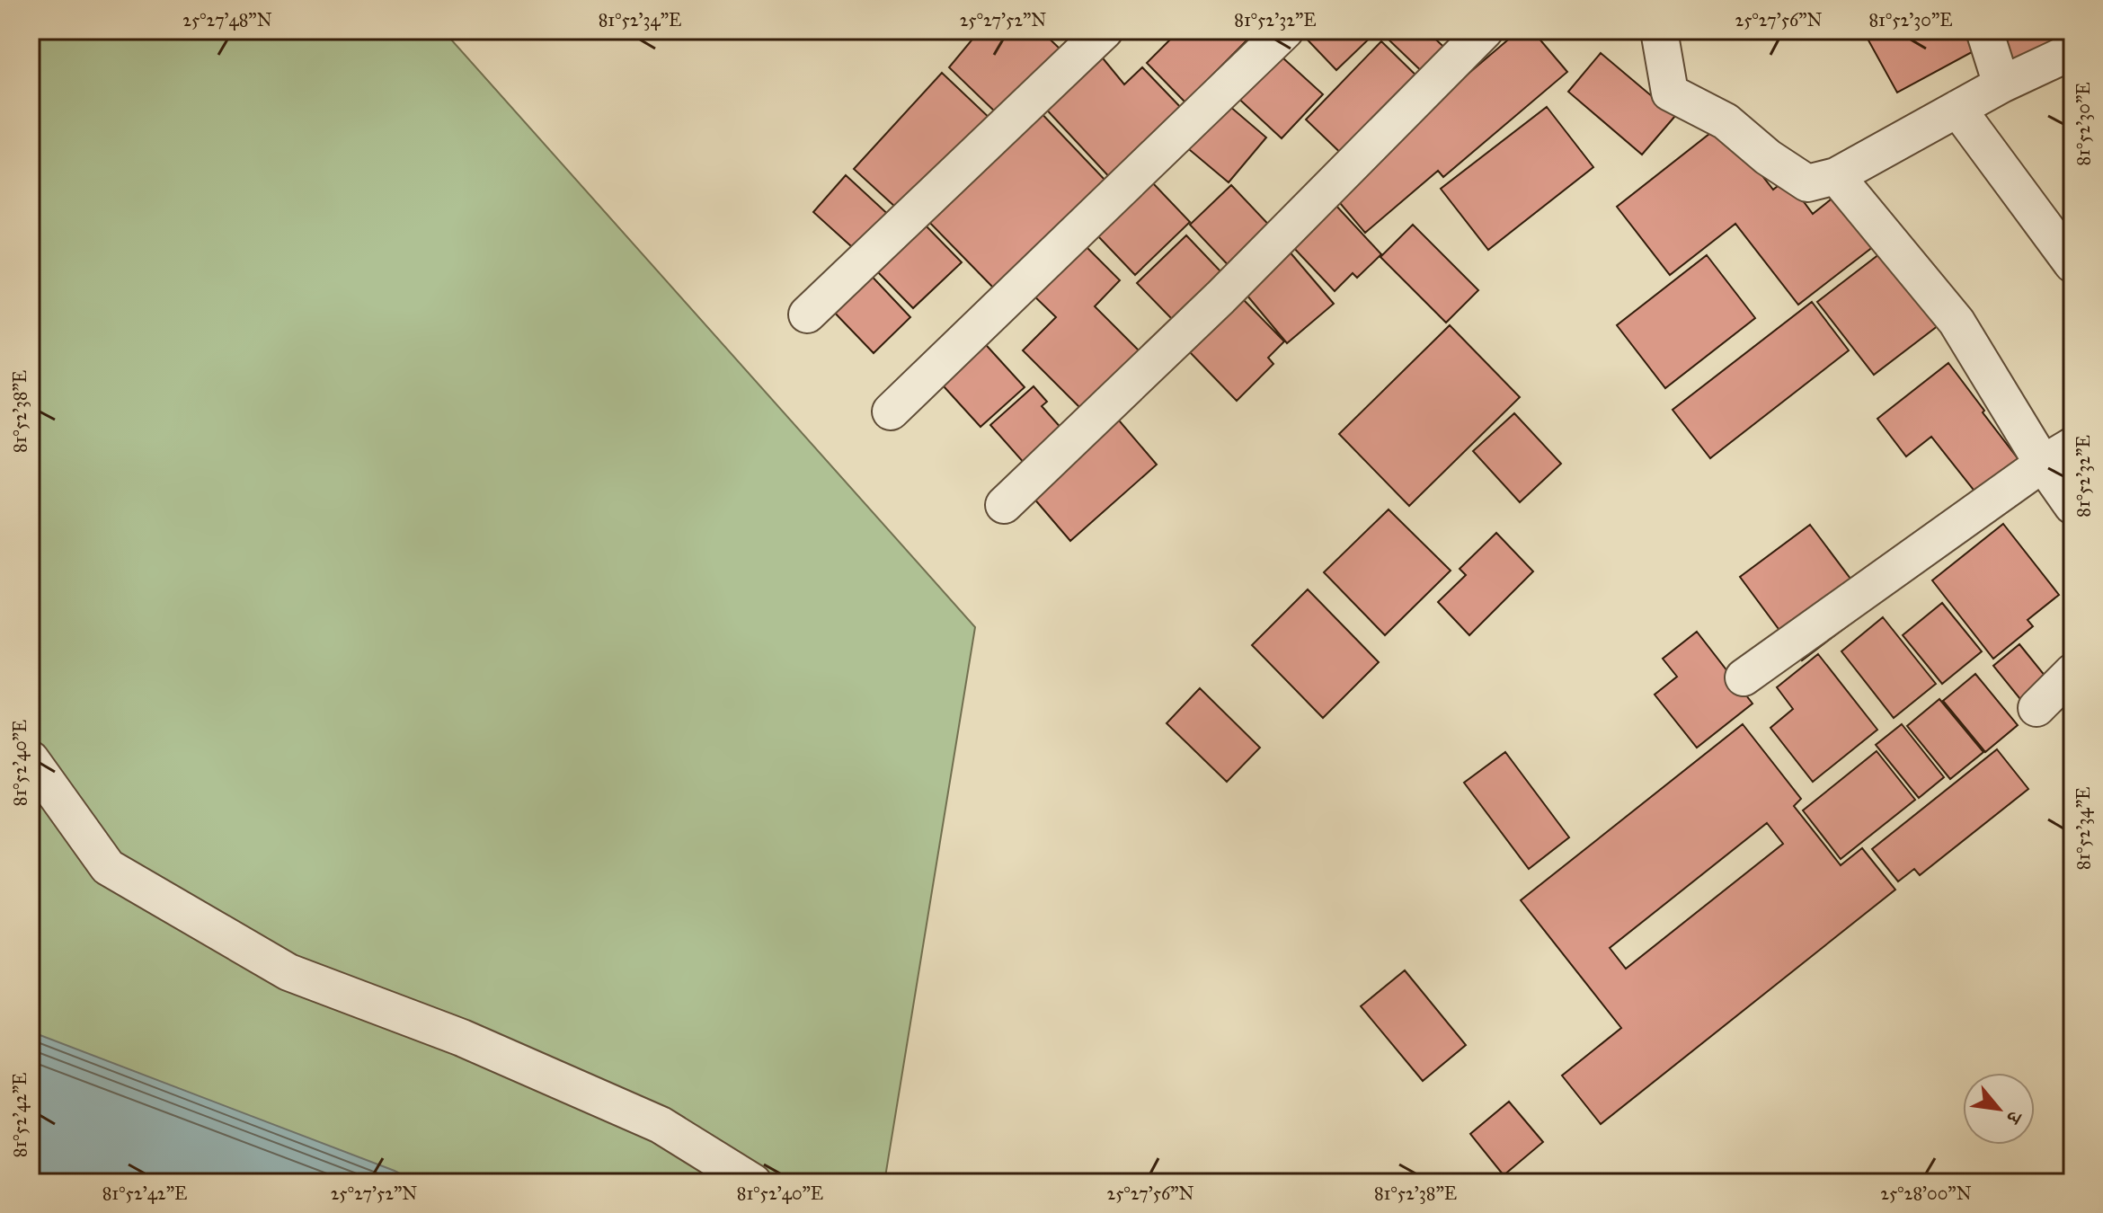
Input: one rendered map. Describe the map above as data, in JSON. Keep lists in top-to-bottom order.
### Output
{
  "north": "bottom right",
  "coordinates": [
    "25°27'48\"N",
    "81°52'34\"E",
    "25°27'52\"N",
    "81°52'32\"E",
    "25°27'56\"N",
    "81°52'30\"E",
    "81°52'38\"E",
    "81°52'40\"E",
    "81°52'42\"E",
    "25°28'00\"N"
  ]
}
